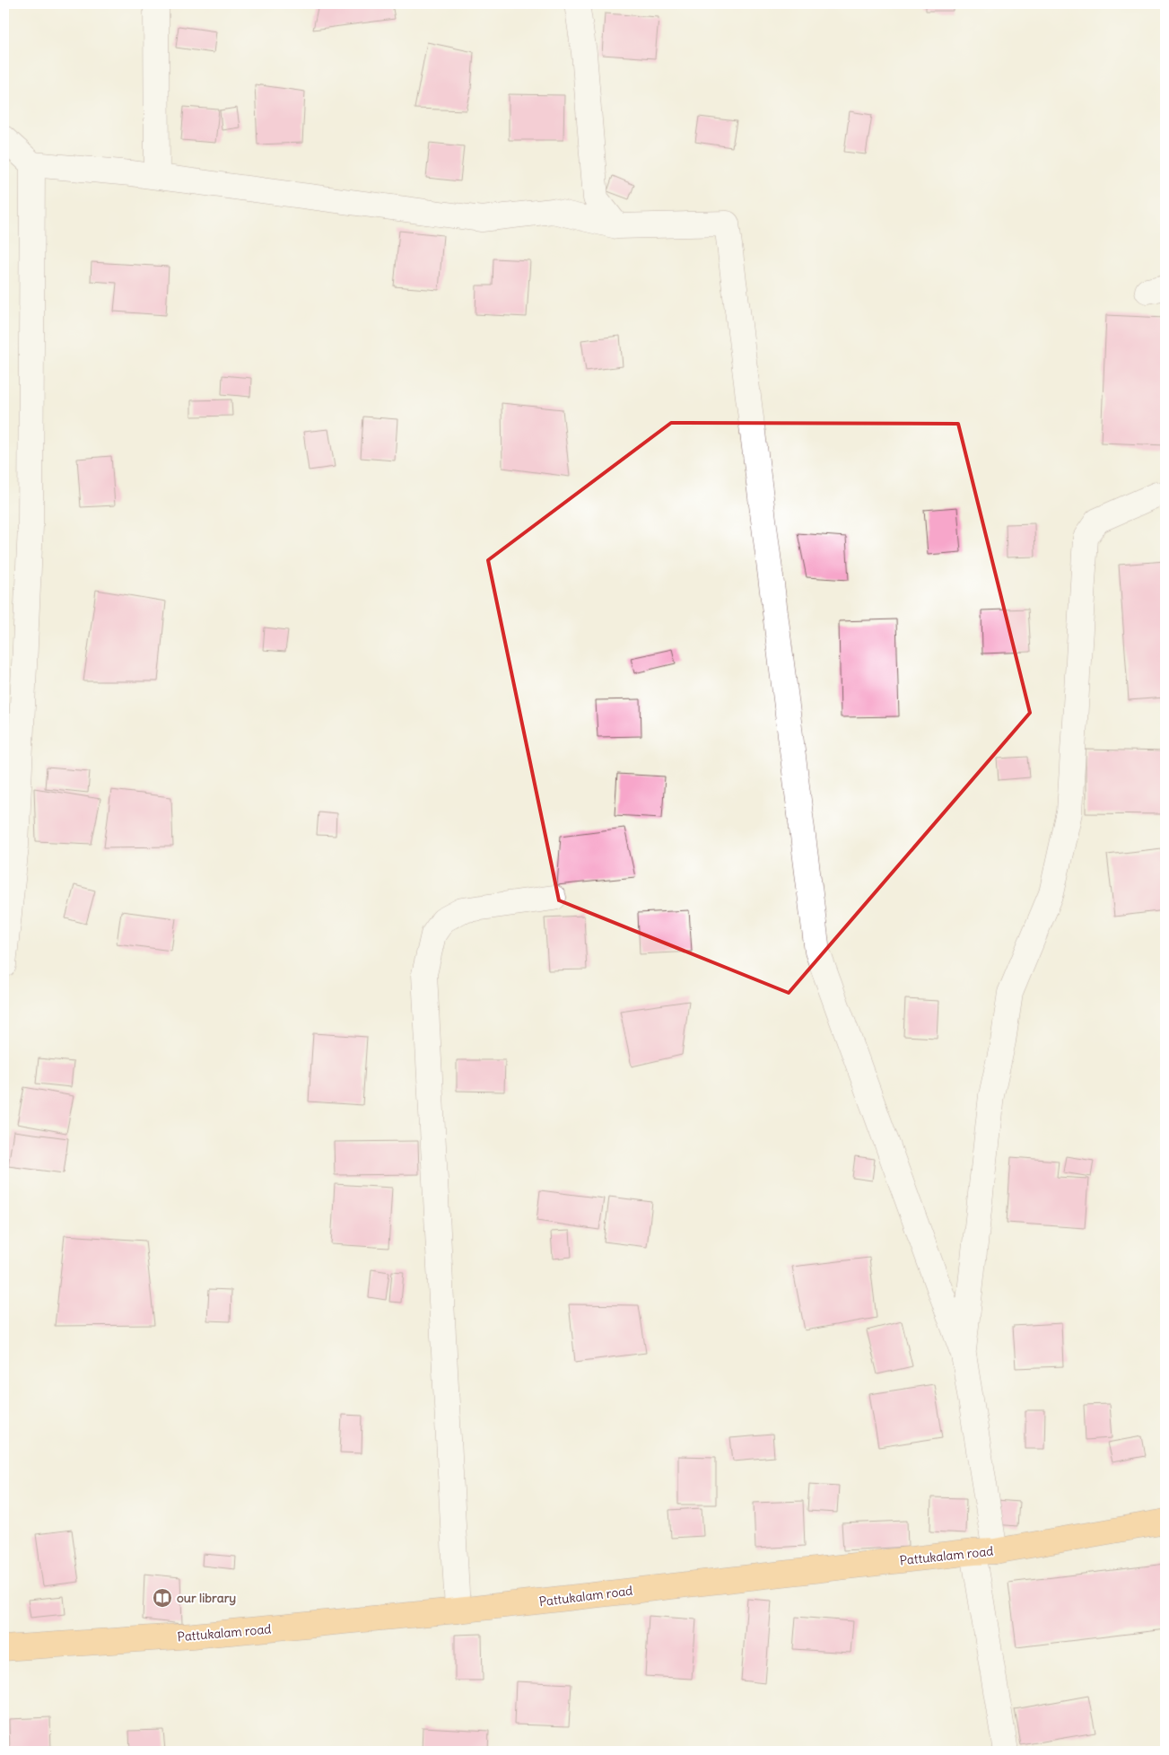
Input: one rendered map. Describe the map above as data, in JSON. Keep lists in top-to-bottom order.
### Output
{
  "streets": {
    "main road": ["Pattukalam road"]
  },
  "places": {
    "library": ["our library"]
  }
}
